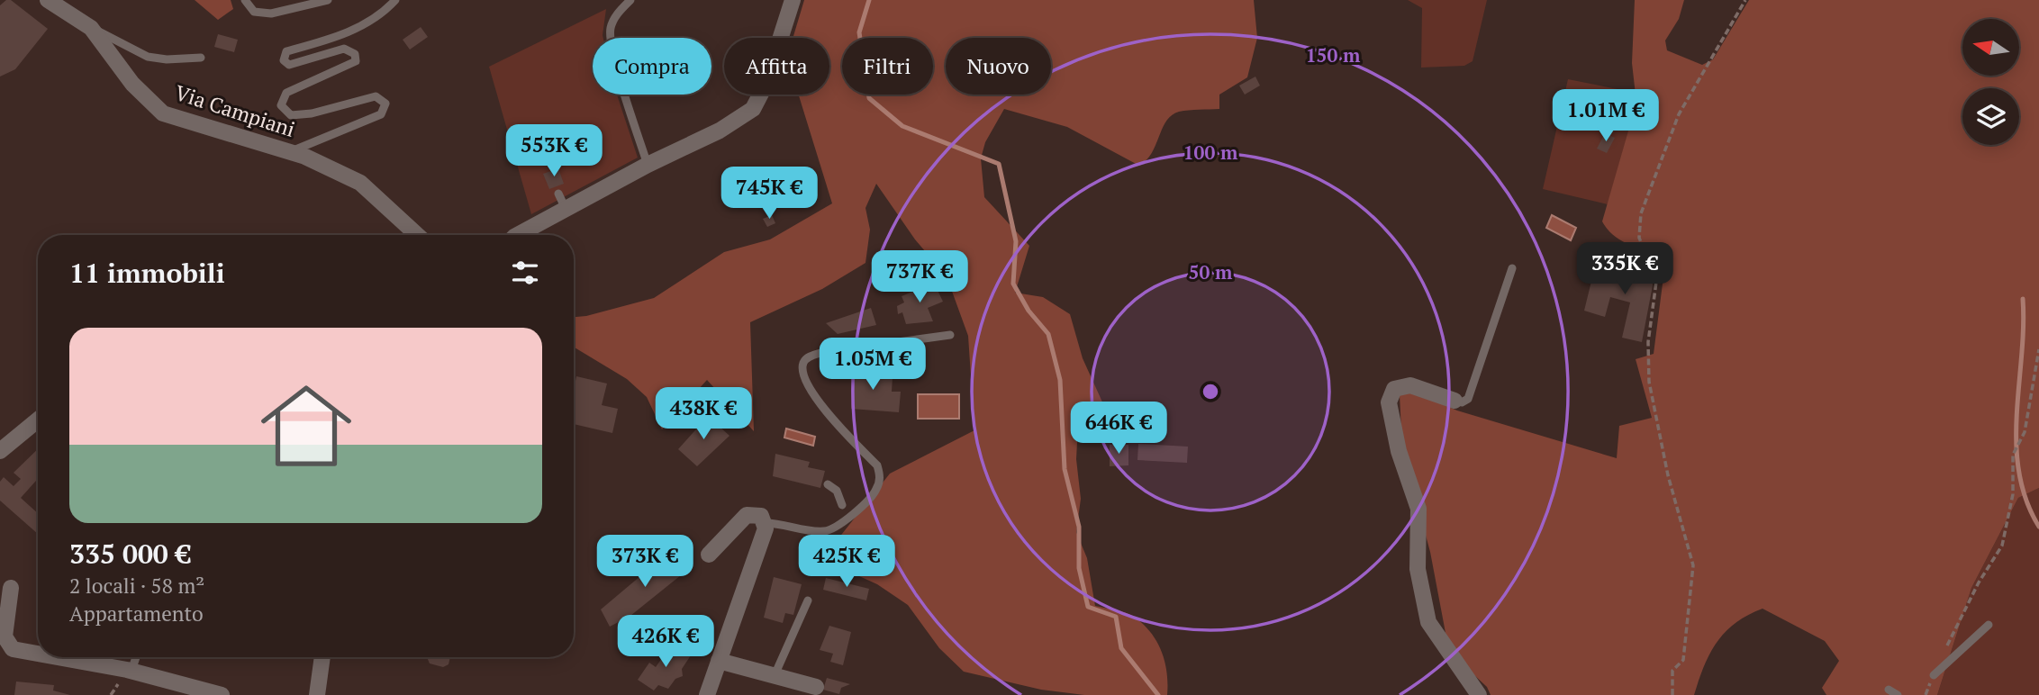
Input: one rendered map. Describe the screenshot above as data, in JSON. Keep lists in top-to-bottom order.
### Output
{
  "streets": {
    "street": ["Via Campiani"]
  },
  "north": "left",
  "page": {
    "chip": [
      "Compra",
      "Affitta",
      "Filtri",
      "Nuovo"
    ],
    "price": [
      "1.01M €",
      "553K €",
      "745K €",
      "335K €",
      "737K €",
      "1.05M €",
      "438K €",
      "646K €",
      "373K €",
      "425K €",
      "426K €"
    ],
    "heading": "11 immobili",
    "list": [
      {
        "name": "335 000 €",
        "note": "2 locali · 58 m² · Appartamento"
      }
    ]
  },
  "rings": ["150 m", "100 m", "50 m"]
}
